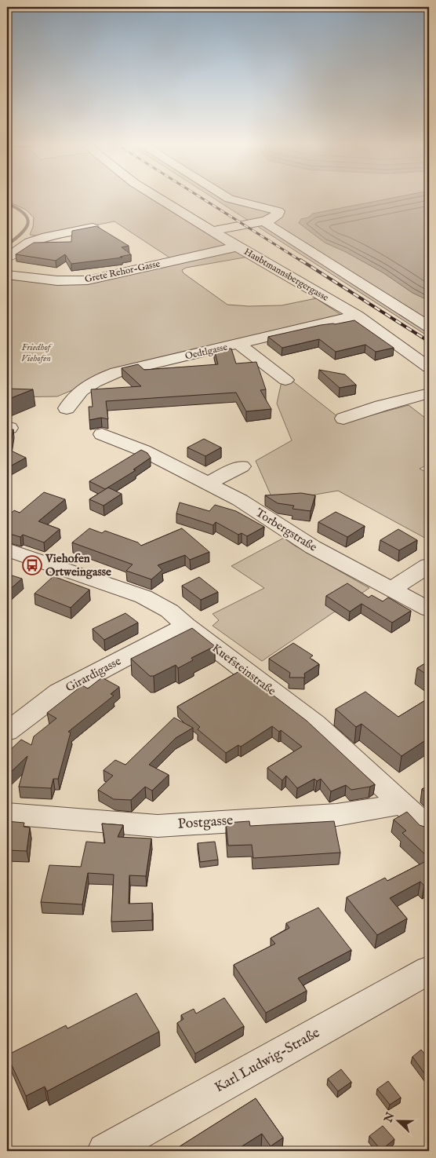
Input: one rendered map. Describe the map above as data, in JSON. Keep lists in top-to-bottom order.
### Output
{
  "streets": {
    "street": [
      "Grete Rehor-Gasse",
      "Haubtmannsbergergasse",
      "Oedtlgasse",
      "Torbergstraße",
      "Kuefsteinstraße",
      "Girardigasse",
      "Postgasse",
      "Karl Ludwig-Straße"
    ]
  },
  "crossings": [
    ["Grete Rehor-Gasse", "Haubtmannsbergergasse"],
    ["Haubtmannsbergergasse", "Oedtlgasse"],
    ["Kuefsteinstraße", "Girardigasse"],
    ["Kuefsteinstraße", "Postgasse"]
  ],
  "parks": ["Friedhof Viehofen"],
  "places": {
    "bus stop": ["Viehofen Ortweingasse"]
  },
  "north": "left"
}
